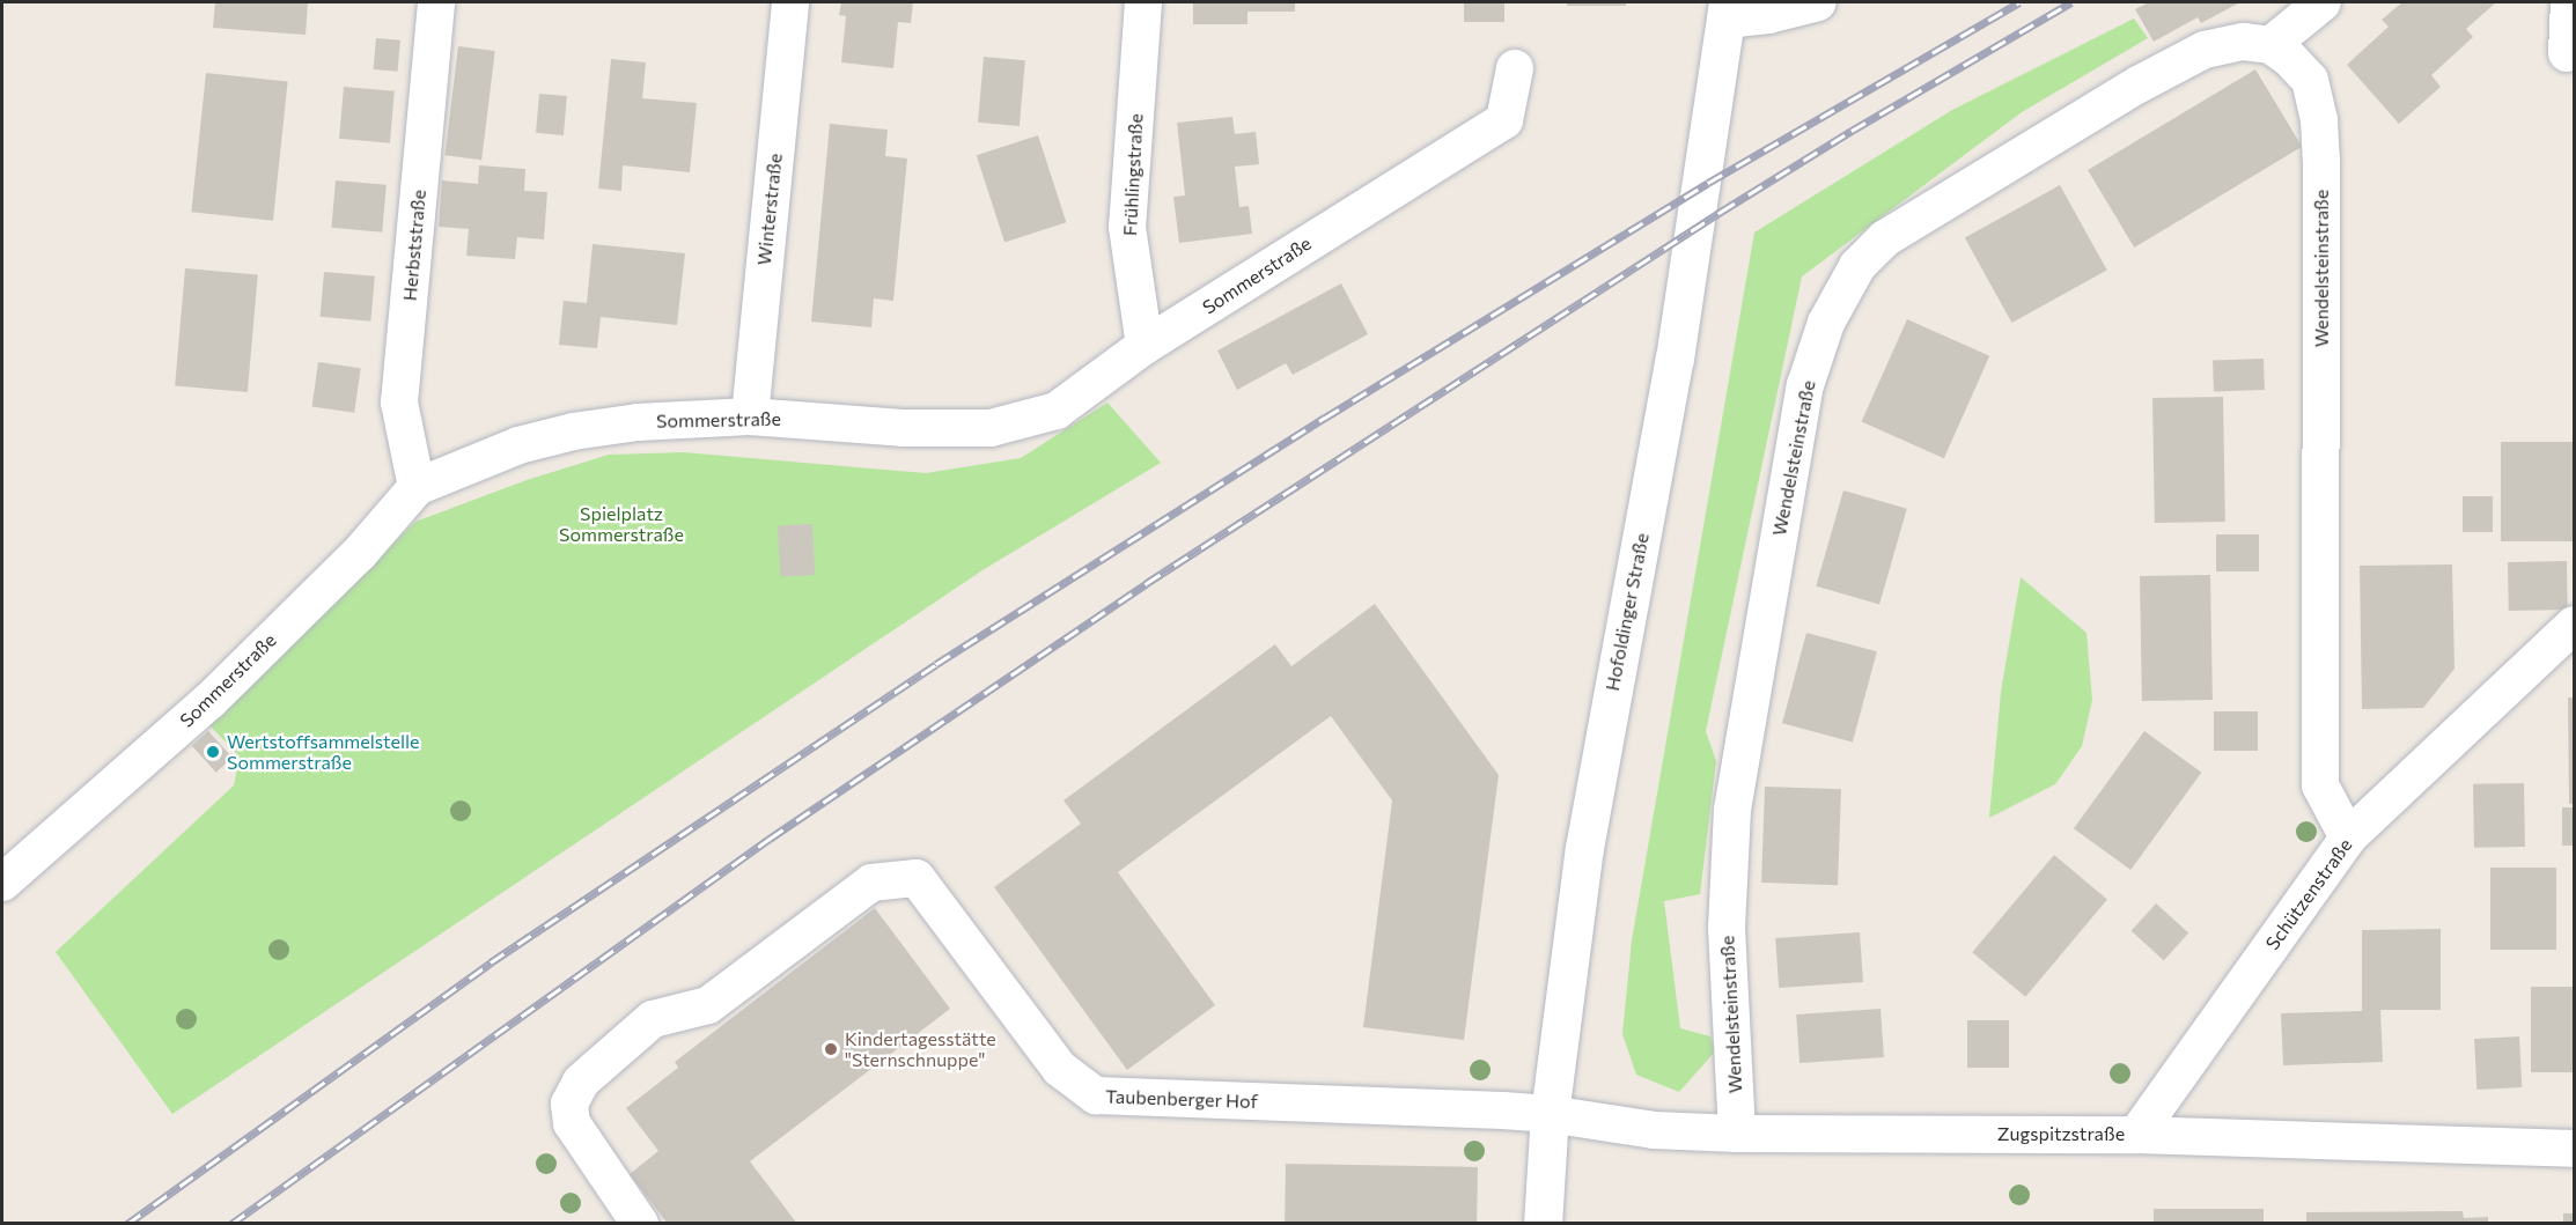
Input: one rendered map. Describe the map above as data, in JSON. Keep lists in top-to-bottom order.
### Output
{
  "streets": {
    "main road": ["Hofoldinger Straße"],
    "street": [
      "Frühlingstraße",
      "Winterstraße",
      "Herbststraße",
      "Wendelsteinstraße",
      "Sommerstraße",
      "Schützenstraße",
      "Taubenberger Hof",
      "Zugspitzstraße"
    ]
  },
  "crossings": [
    ["Frühlingstraße", "Sommerstraße"],
    ["Winterstraße", "Sommerstraße"],
    ["Herbststraße", "Sommerstraße"],
    ["Wendelsteinstraße", "Schützenstraße"],
    ["Wendelsteinstraße", "Zugspitzstraße"],
    ["Hofoldinger Straße", "Taubenberger Hof"],
    ["Hofoldinger Straße", "Zugspitzstraße"],
    ["Schützenstraße", "Zugspitzstraße"],
    ["Taubenberger Hof", "Zugspitzstraße"]
  ],
  "parks": ["Spielplatz Sommerstraße"],
  "places": ["Wertstoffsammelstelle Sommerstraße", "Kindertagesstätte \"Sternschnuppe\""]
}
